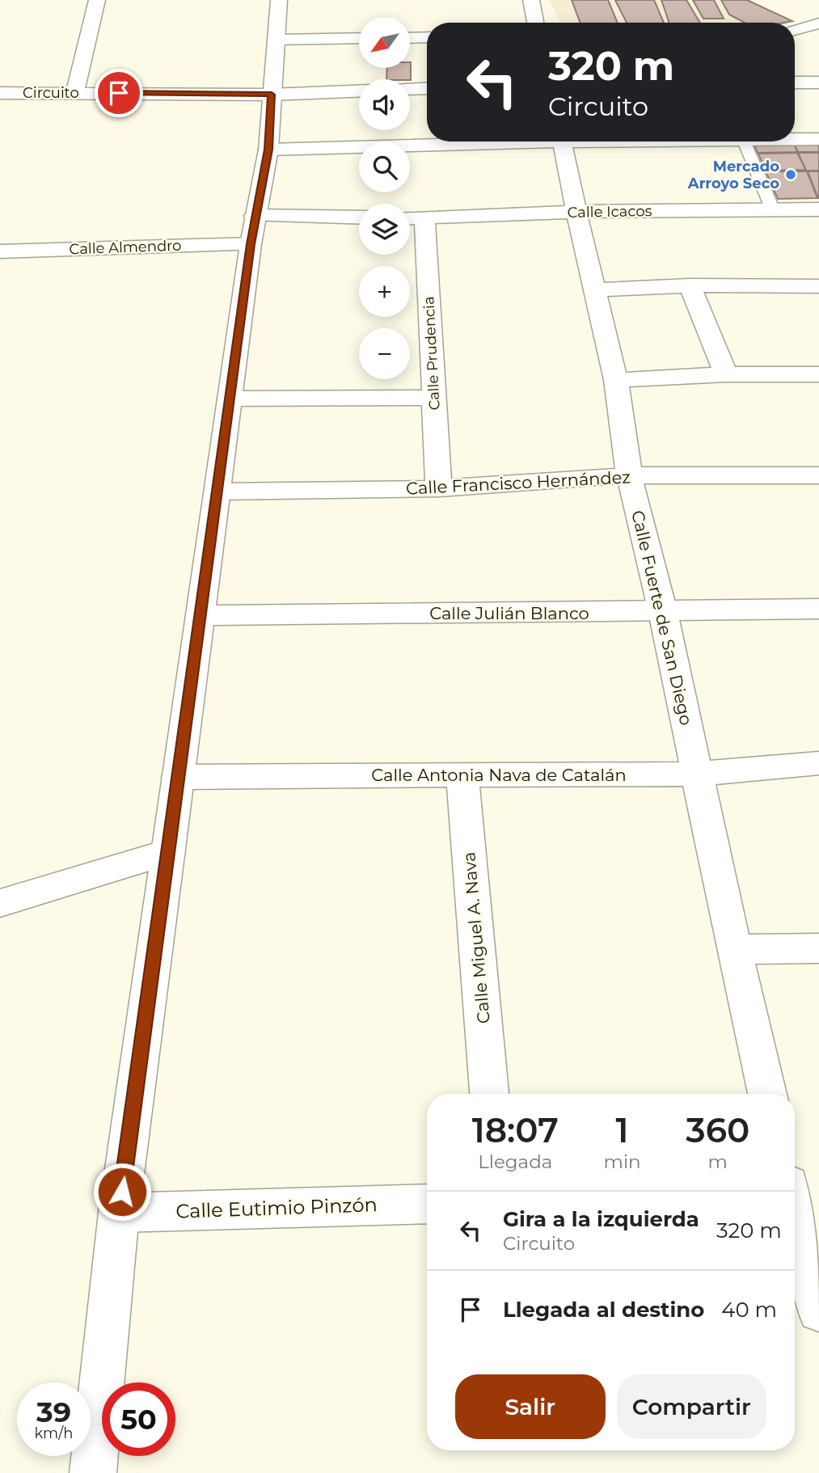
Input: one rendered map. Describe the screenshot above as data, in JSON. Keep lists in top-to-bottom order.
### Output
{
  "streets": {
    "street": [
      "Circuito",
      "Calle Icacos",
      "Calle Almendro",
      "Calle Prudencia",
      "Calle Francisco Hernández",
      "Calle Julián Blanco",
      "Calle Fuerte de San Diego",
      "Calle Antonia Nava de Catalán",
      "Calle Miguel A. Nava",
      "Calle Eutimio Pinzón"
    ]
  },
  "crossings": [
    ["Calle Icacos", "Calle Prudencia"],
    ["Calle Icacos", "Calle Fuerte de San Diego"],
    ["Calle Prudencia", "Calle Francisco Hernández"],
    ["Calle Francisco Hernández", "Calle Fuerte de San Diego"],
    ["Calle Julián Blanco", "Calle Fuerte de San Diego"],
    ["Calle Fuerte de San Diego", "Calle Antonia Nava de Catalán"],
    ["Calle Antonia Nava de Catalán", "Calle Miguel A. Nava"]
  ],
  "places": ["Mercado Arroyo Seco"],
  "north": "bottom left",
  "page": {
    "map_buttons": ["+", "−"],
    "turn": ["320 m", "Circuito"],
    "eta": [
      "18:07",
      "Llegada",
      "1",
      "min",
      "360",
      "m"
    ],
    "list": [
      {
        "name": "Gira a la izquierda",
        "note": "Circuito",
        "value": "320 m"
      },
      {
        "name": "Llegada al destino",
        "value": "40 m"
      }
    ],
    "buttons": ["Salir", "Compartir"],
    "speed": "39 km/h",
    "limit": "50"
  }
}
